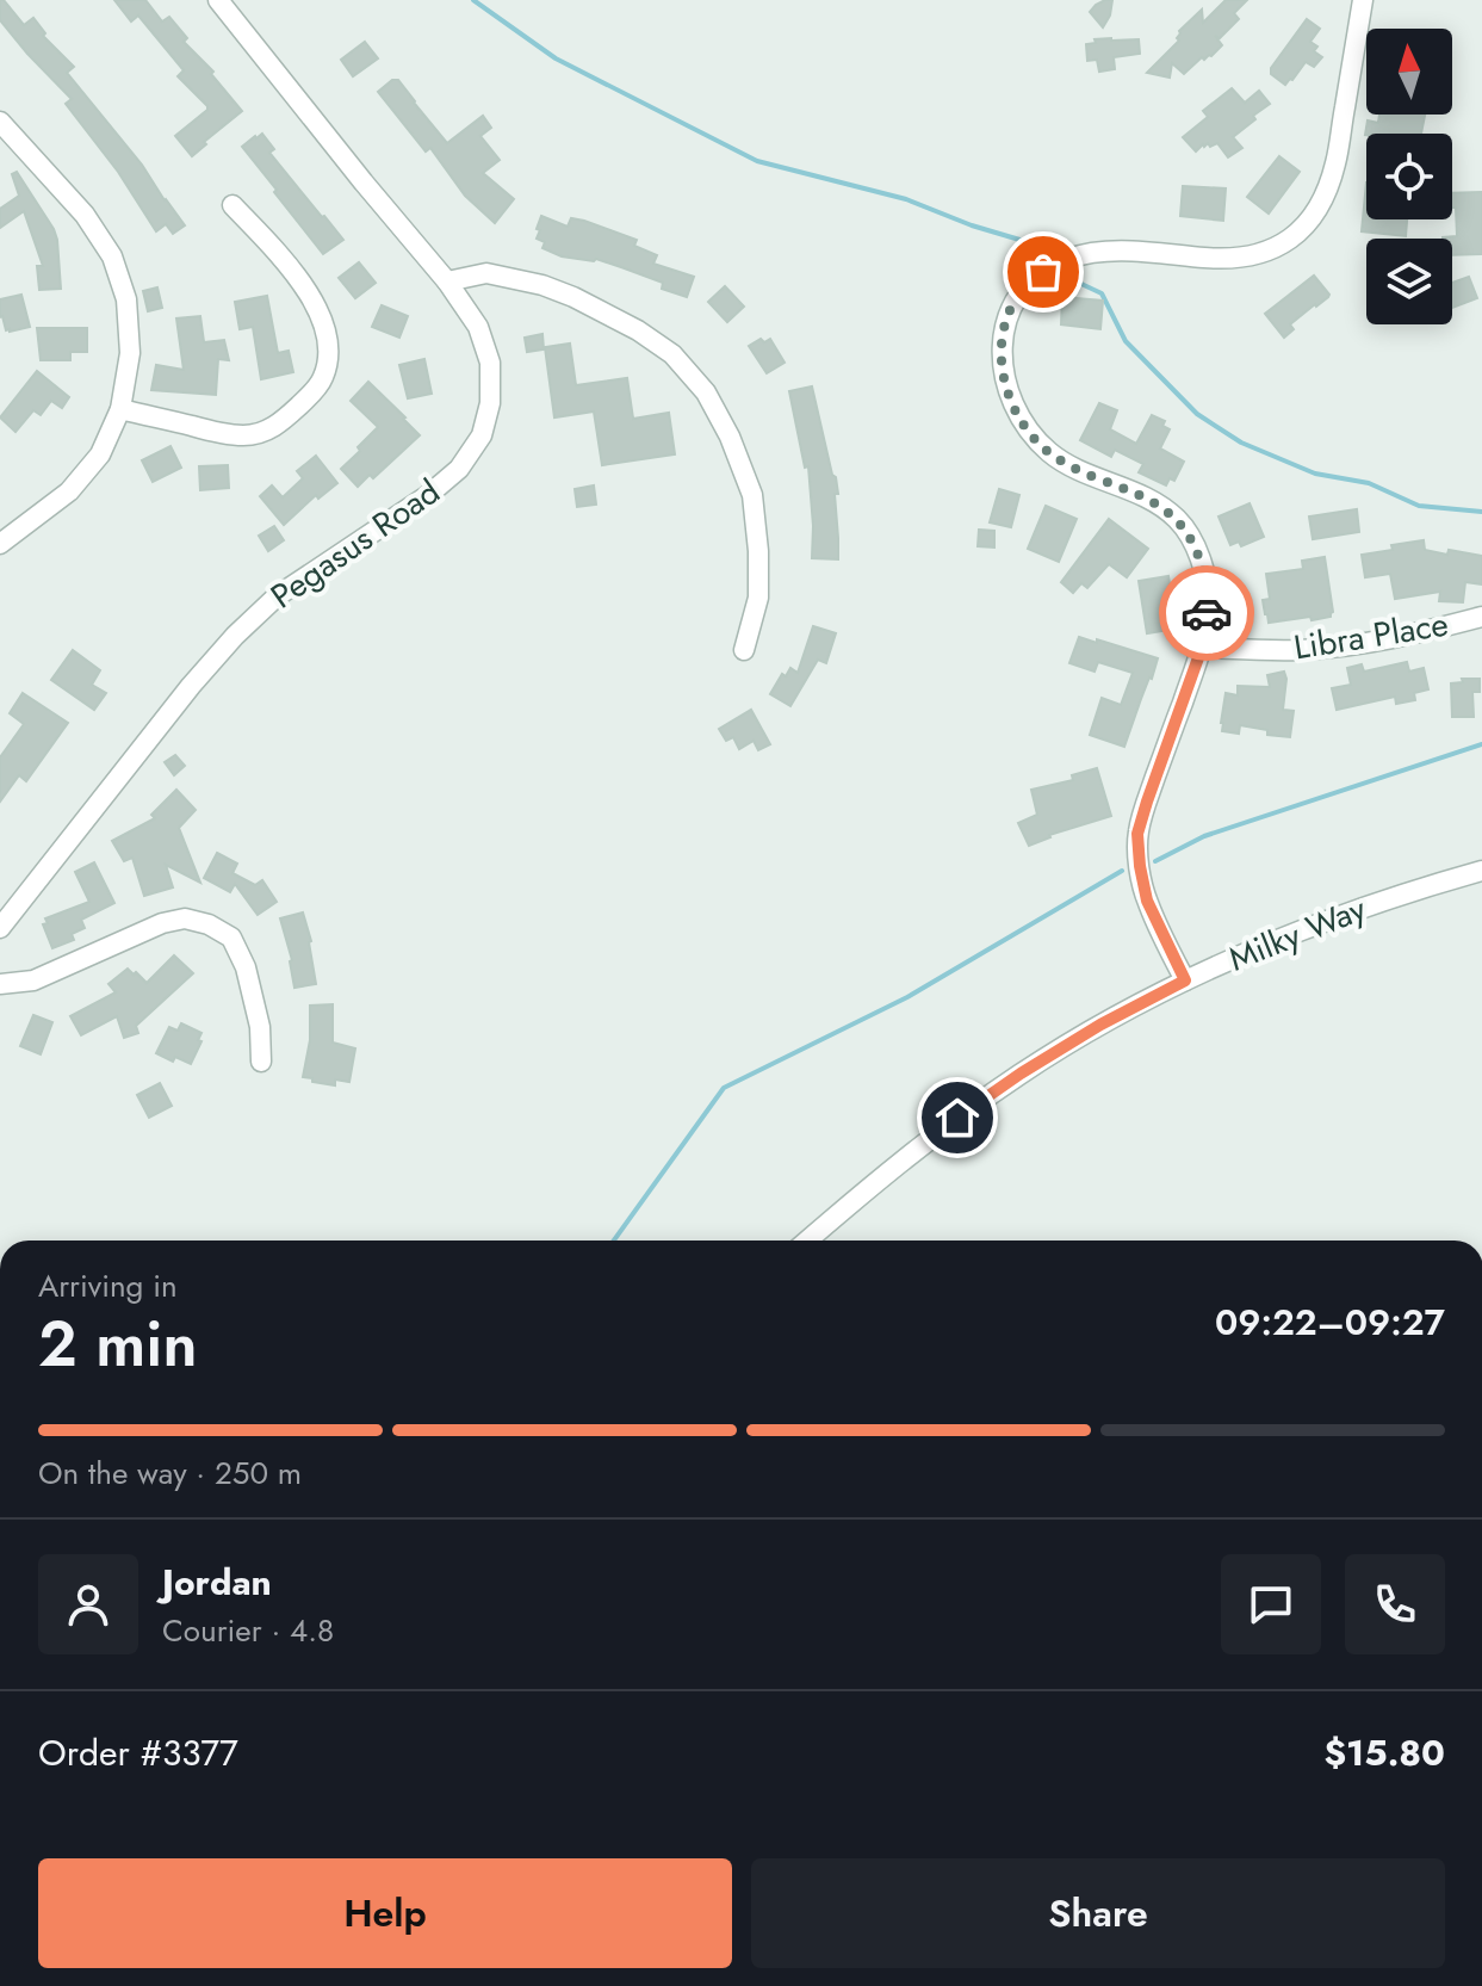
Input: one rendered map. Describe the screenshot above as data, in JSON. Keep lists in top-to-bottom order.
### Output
{
  "streets": {
    "street": ["Pegasus Road", "Libra Place", "Milky Way"]
  },
  "north": "top",
  "page": {
    "heading": ["2 min", "Arriving in", "09:22–09:27"],
    "panel": [
      "Jordan",
      "Courier · 4.8",
      "Order #3377",
      "$15.80"
    ],
    "bar": "On the way · 250 m",
    "buttons": ["Help", "Share"]
  }
}
